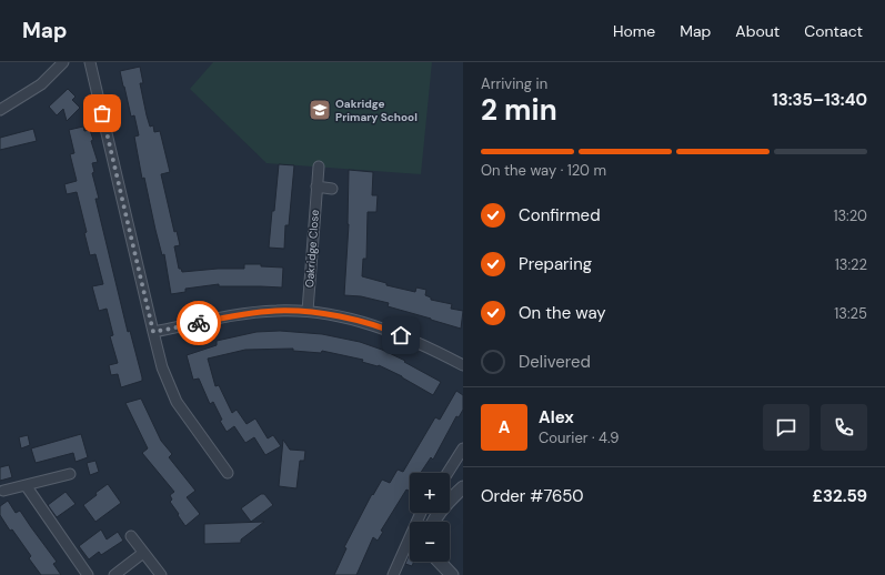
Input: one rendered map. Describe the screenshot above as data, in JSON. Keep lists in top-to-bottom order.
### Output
{
  "streets": {
    "street": ["Oakridge Close"]
  },
  "places": {
    "school or university": ["Oakridge Primary School"]
  },
  "page": {
    "header": "Map",
    "nav": [
      "Home",
      "Map",
      "About",
      "Contact"
    ],
    "heading": ["2 min", "Arriving in", "13:35–13:40"],
    "panel": [
      "Alex",
      "Courier · 4.9",
      "Order #7650",
      "£32.59"
    ],
    "bar": "On the way · 120 m",
    "list": [
      ["Confirmed", "13:20"],
      ["Preparing", "13:22"],
      ["On the way", "13:25"],
      "Delivered"
    ],
    "round": "A",
    "map_buttons": ["+", "−"]
  }
}
